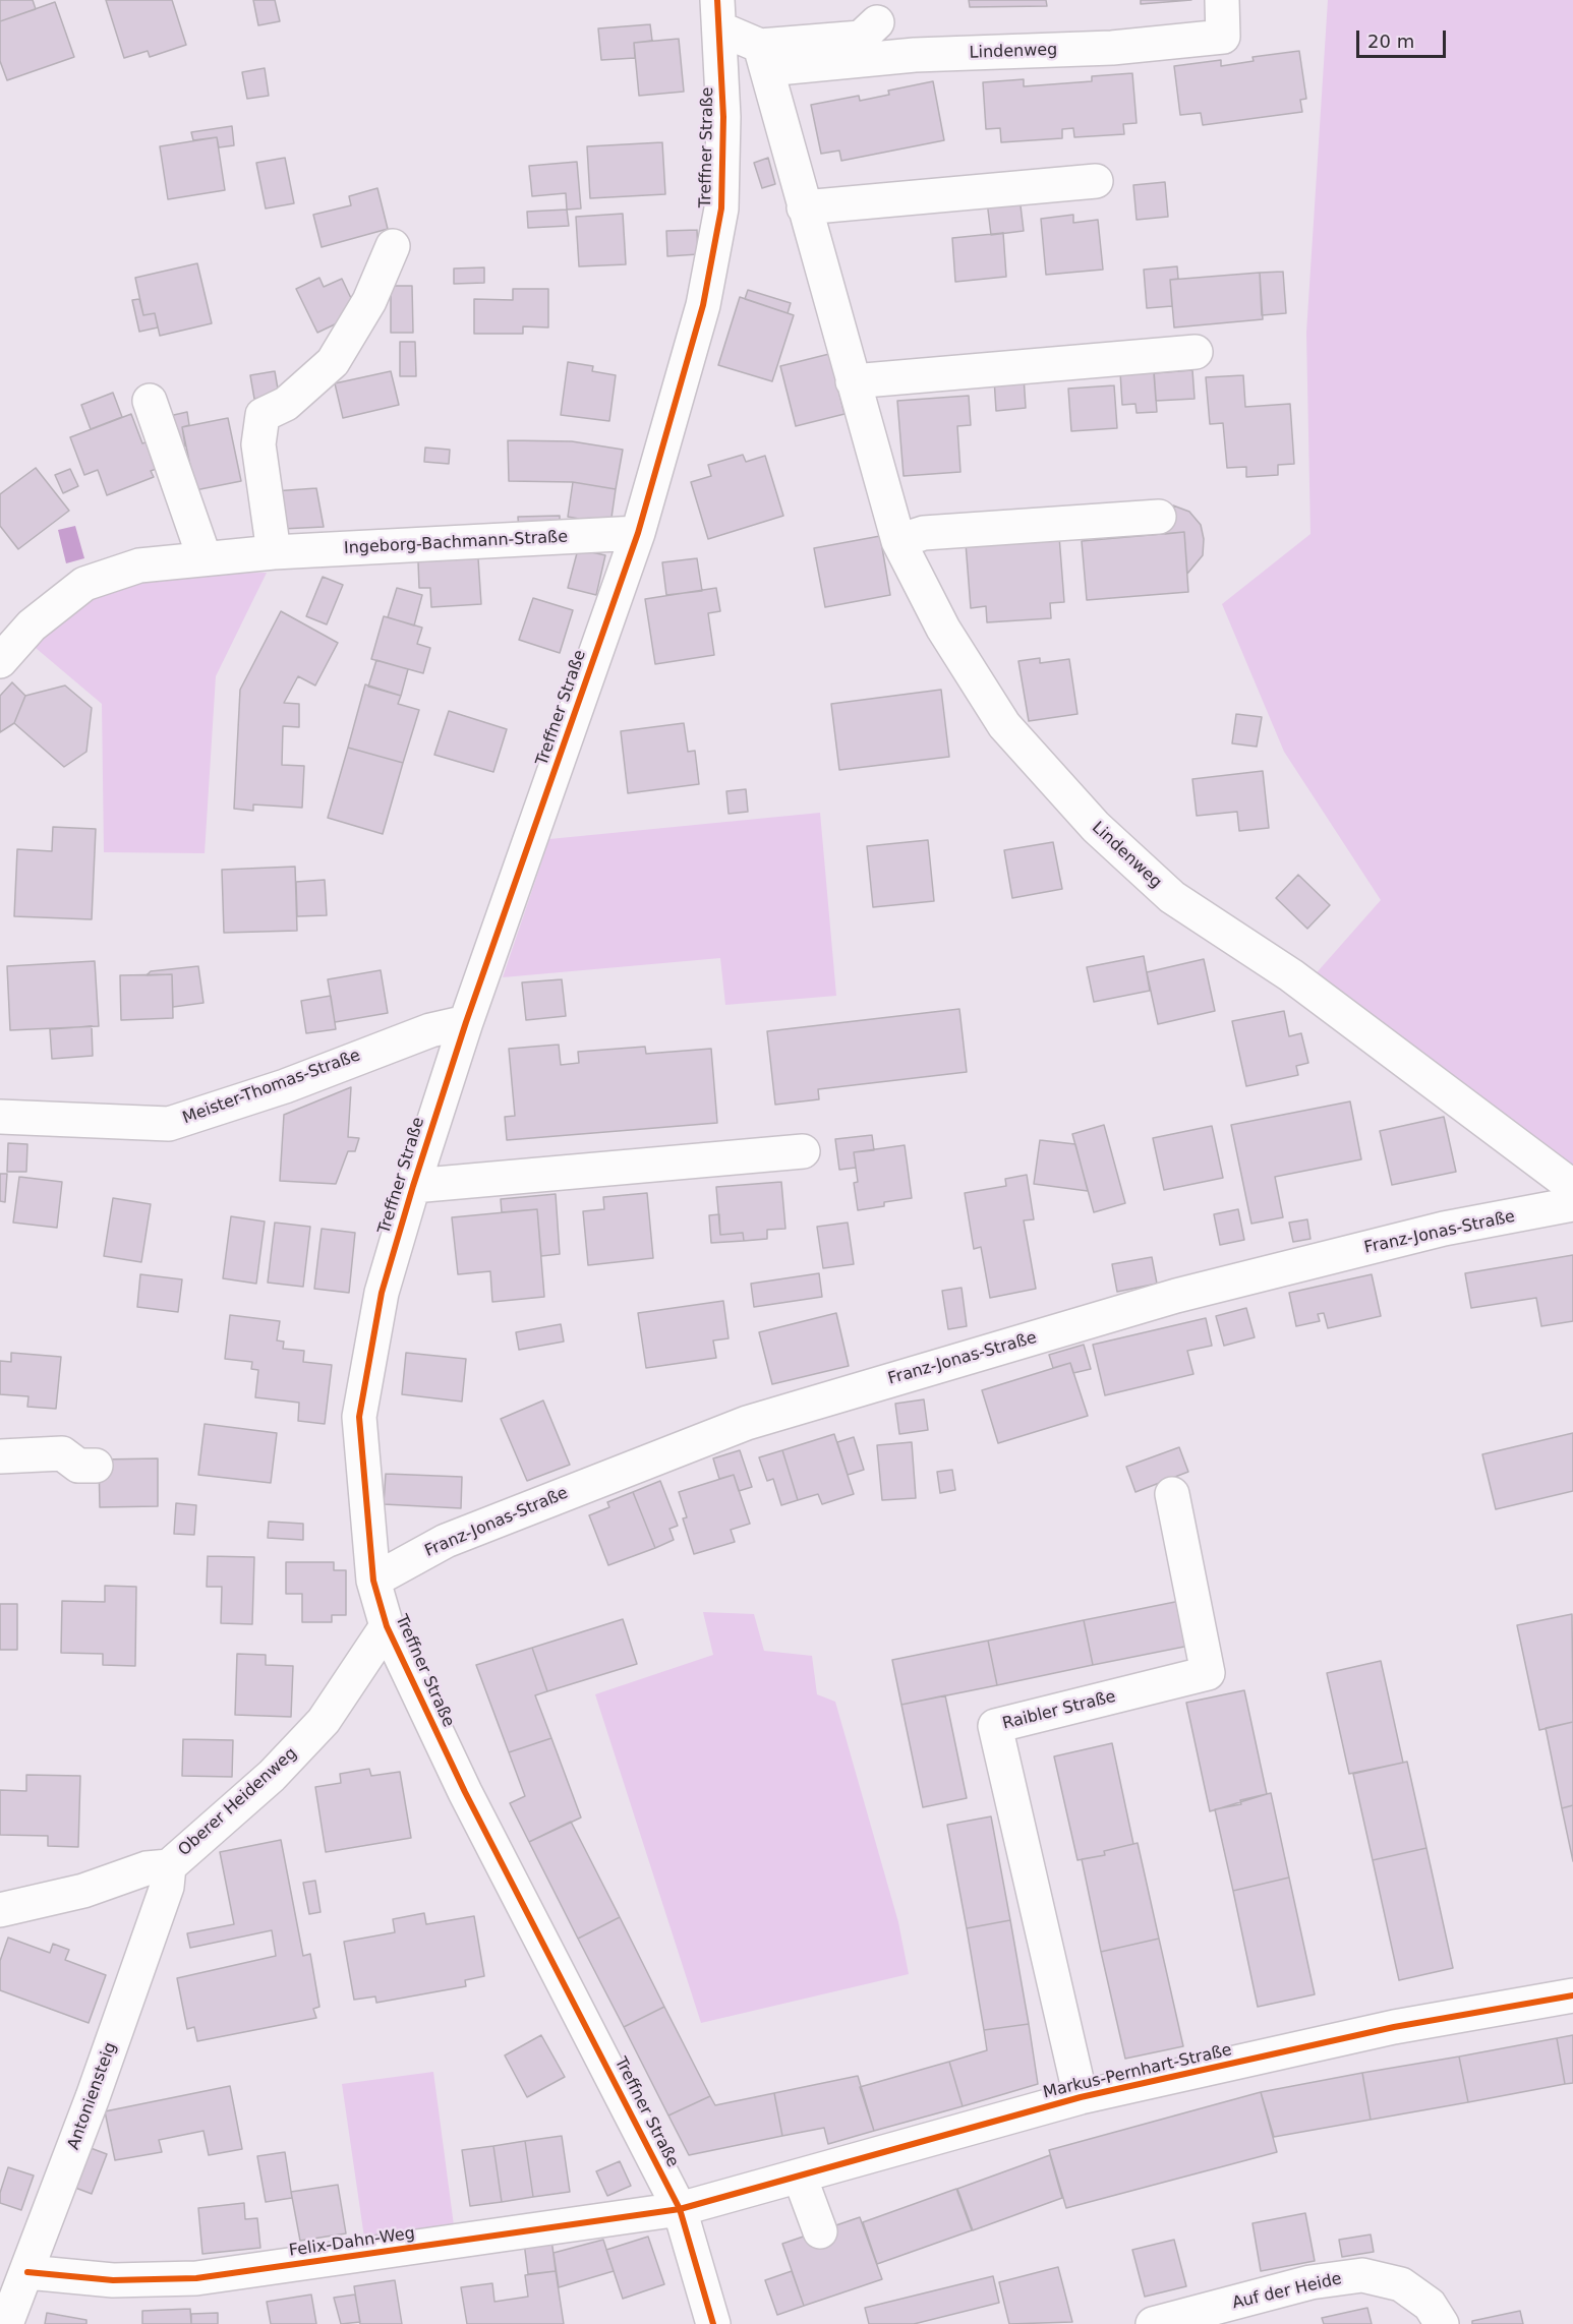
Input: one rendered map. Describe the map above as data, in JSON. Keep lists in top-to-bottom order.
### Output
{
  "streets": {
    "street": [
      "Lindenweg",
      "Treffner Straße",
      "Ingeborg-Bachmann-Straße",
      "Meister-Thomas-Straße",
      "Franz-Jonas-Straße",
      "Raibler Straße",
      "Oberer Heidenweg",
      "Markus-Pernhart-Straße",
      "Antoniensteig",
      "Felix-Dahn-Weg",
      "Auf der Heide"
    ]
  },
  "crossings": [
    ["Lindenweg", "Treffner Straße"],
    ["Treffner Straße", "Ingeborg-Bachmann-Straße"],
    ["Treffner Straße", "Meister-Thomas-Straße"],
    ["Treffner Straße", "Franz-Jonas-Straße"],
    ["Treffner Straße", "Oberer Heidenweg"],
    ["Treffner Straße", "Markus-Pernhart-Straße"],
    ["Treffner Straße", "Felix-Dahn-Weg"],
    ["Raibler Straße", "Markus-Pernhart-Straße"],
    ["Oberer Heidenweg", "Antoniensteig"],
    ["Markus-Pernhart-Straße", "Felix-Dahn-Weg"],
    ["Antoniensteig", "Felix-Dahn-Weg"]
  ],
  "scale_bar": "20 m"
}
